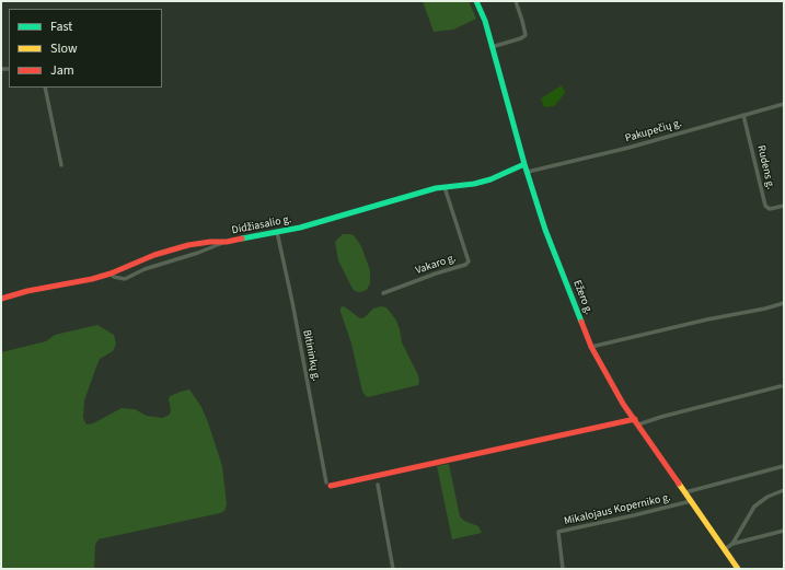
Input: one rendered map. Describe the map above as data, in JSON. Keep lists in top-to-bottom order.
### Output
{
  "streets": {
    "street": [
      "Pakupečių g.",
      "Rudens g.",
      "Didžiasalio g.",
      "Vakaro g.",
      "Ežero g.",
      "Bitininkų g.",
      "Mikalojaus Koperniko g."
    ]
  },
  "crossings": [
    ["Pakupečių g.", "Rudens g."],
    ["Pakupečių g.", "Ežero g."],
    ["Didžiasalio g.", "Vakaro g."],
    ["Didžiasalio g.", "Ežero g."],
    ["Didžiasalio g.", "Bitininkų g."],
    ["Ežero g.", "Mikalojaus Koperniko g."]
  ],
  "legend": ["Fast", "Slow", "Jam"]
}
